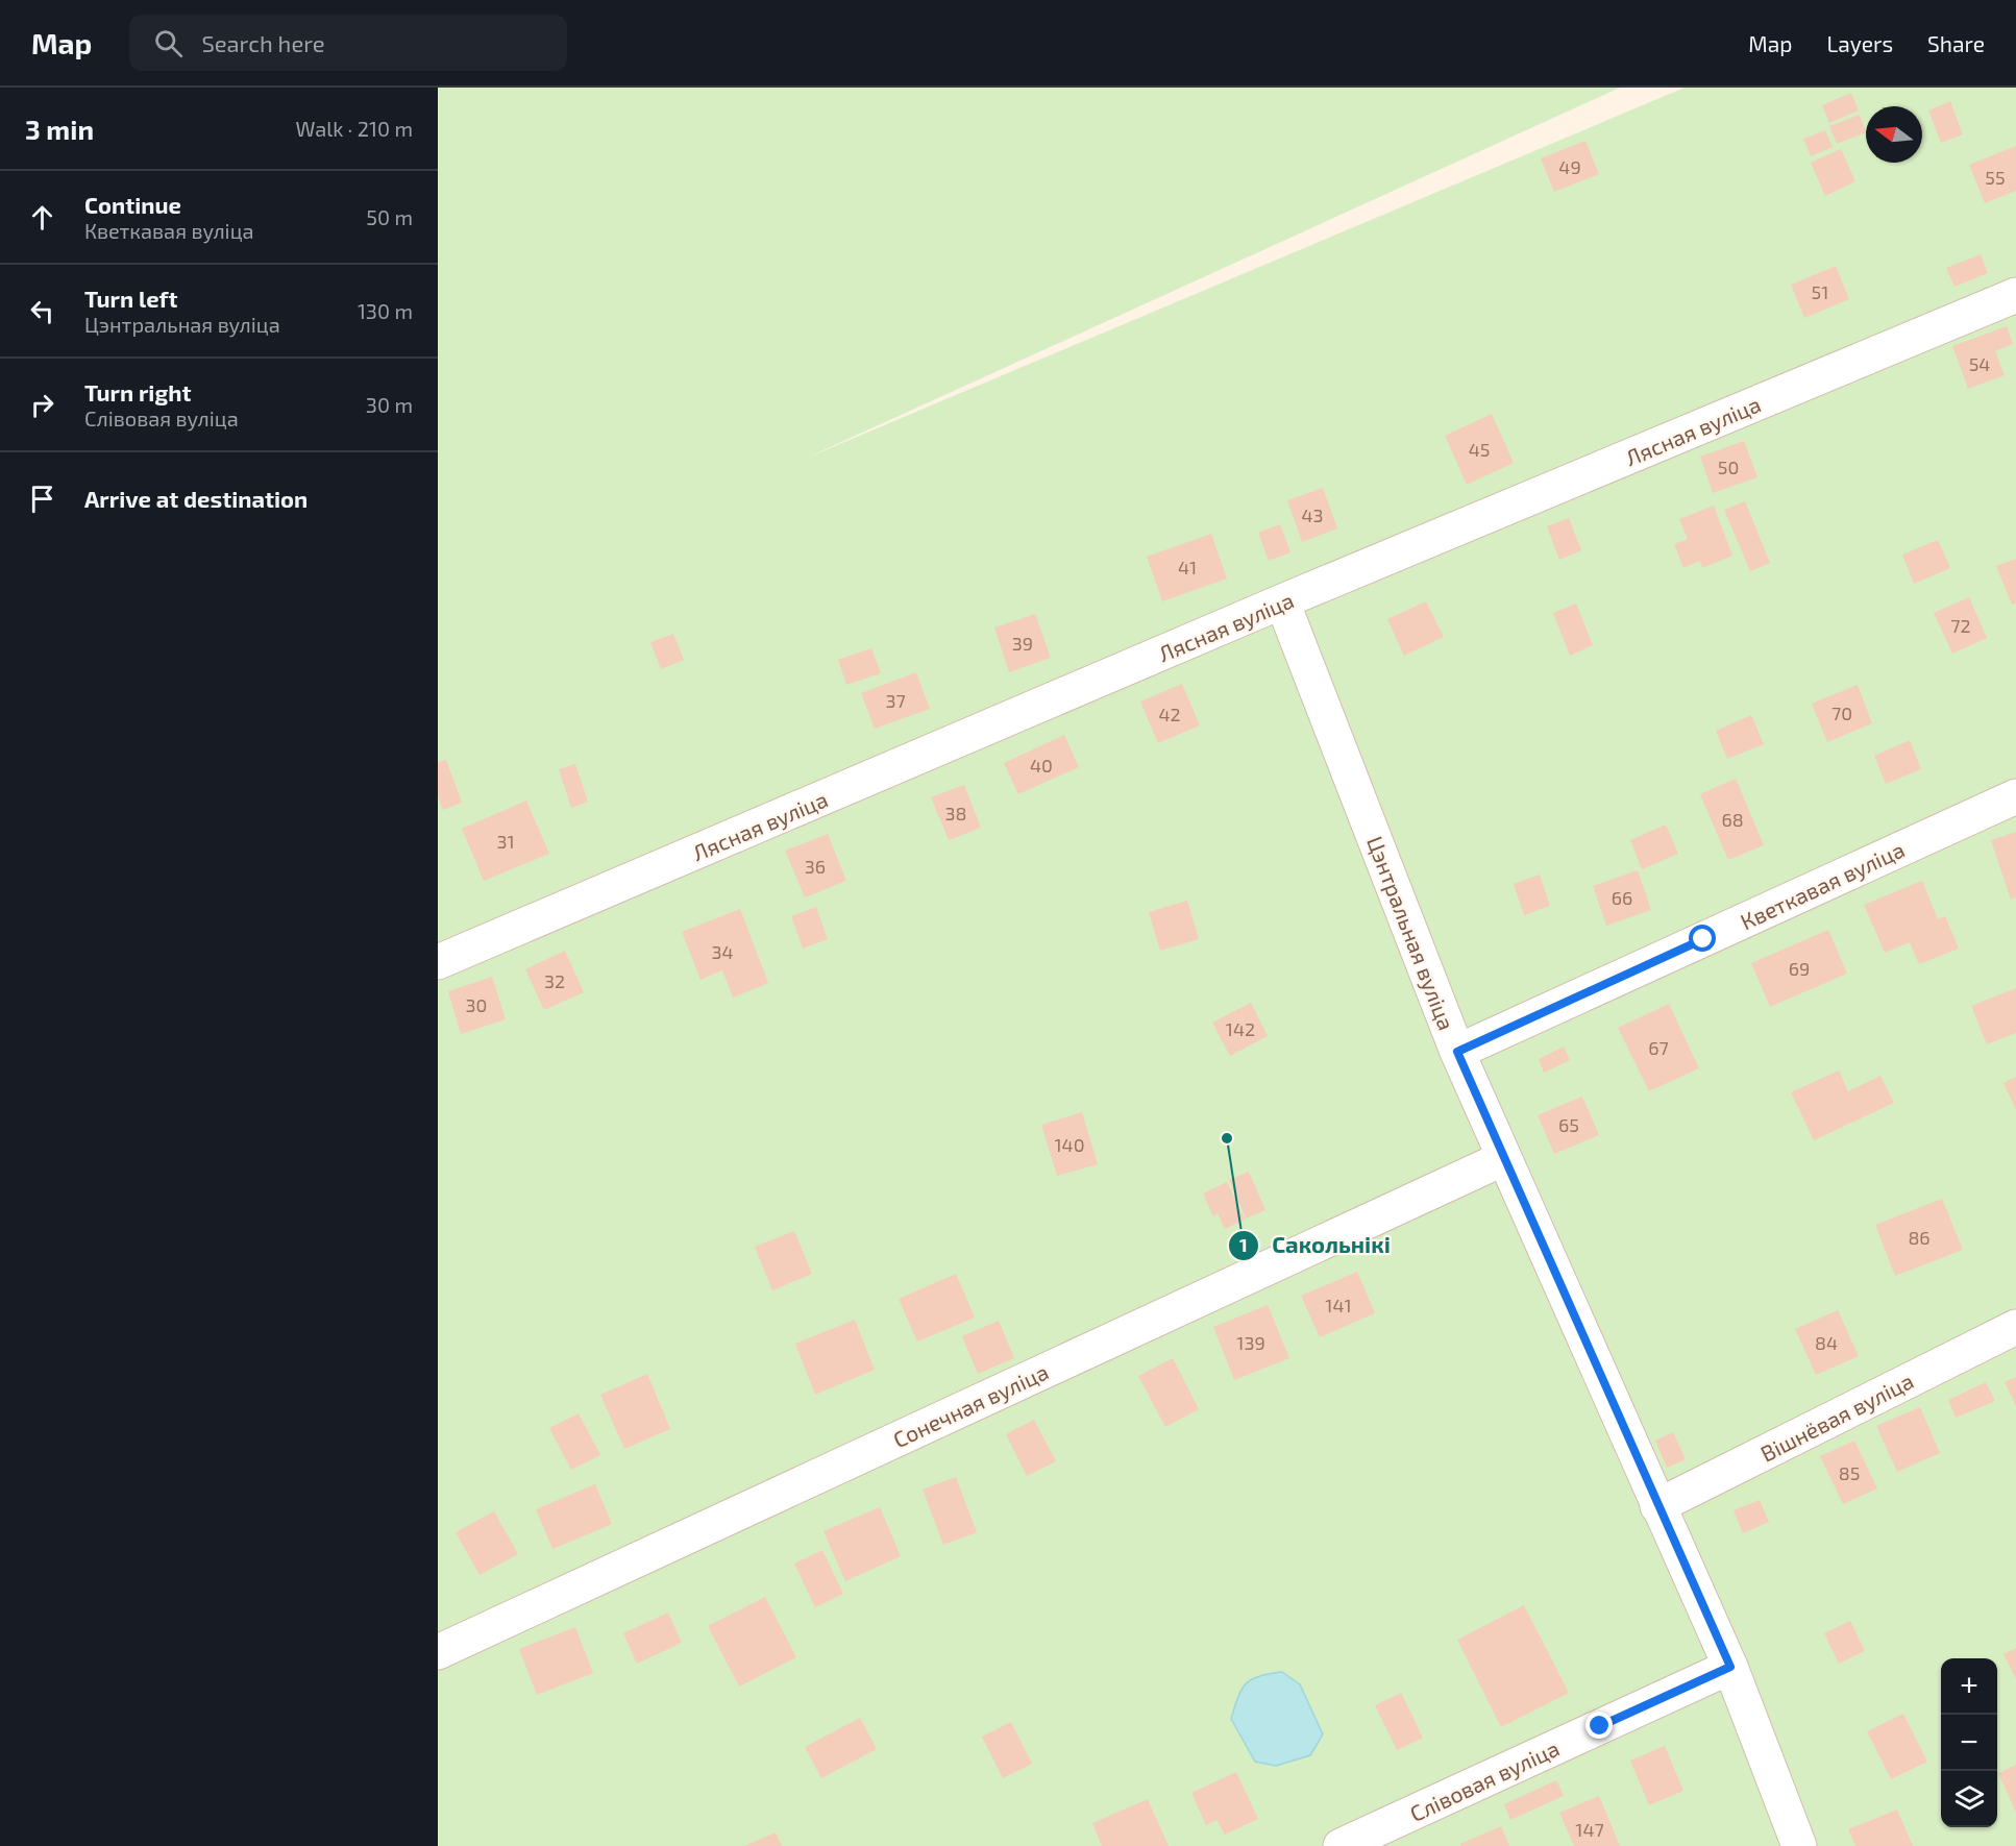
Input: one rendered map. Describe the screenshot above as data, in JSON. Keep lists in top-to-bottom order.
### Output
{
  "streets": {
    "street": [
      "Лясная вуліца",
      "Кветкавая вуліца",
      "Цэнтральная вуліца",
      "Сонечная вуліца",
      "Вішнёвая вуліца",
      "Слівовая вуліца"
    ]
  },
  "crossings": [
    ["Лясная вуліца", "Цэнтральная вуліца"],
    ["Кветкавая вуліца", "Цэнтральная вуліца"],
    ["Цэнтральная вуліца", "Сонечная вуліца"],
    ["Цэнтральная вуліца", "Вішнёвая вуліца"],
    ["Цэнтральная вуліца", "Слівовая вуліца"]
  ],
  "places": ["Сакольнікі"],
  "house_numbers": [
    "49",
    "55",
    "51",
    "54",
    "45",
    "50",
    "43",
    "41",
    "72",
    "39",
    "37",
    "70",
    "42",
    "40",
    "38",
    "68",
    "31",
    "36",
    "66",
    "34",
    "69",
    "32",
    "30",
    "142",
    "67",
    "65",
    "140",
    "86",
    "141",
    "139",
    "84",
    "85",
    "147"
  ],
  "north": "left",
  "page": {
    "header": "Map",
    "search": "Search here",
    "nav": ["Map", "Layers", "Share"],
    "heading": ["3 min", "Walk · 210 m"],
    "list": [
      ["Continue", "Кветкавая вуліца", "50 m"],
      ["Turn left", "Цэнтральная вуліца", "130 m"],
      ["Turn right", "Слівовая вуліца", "30 m"],
      "Arrive at destination"
    ],
    "map_buttons": ["+", "−"]
  }
}
